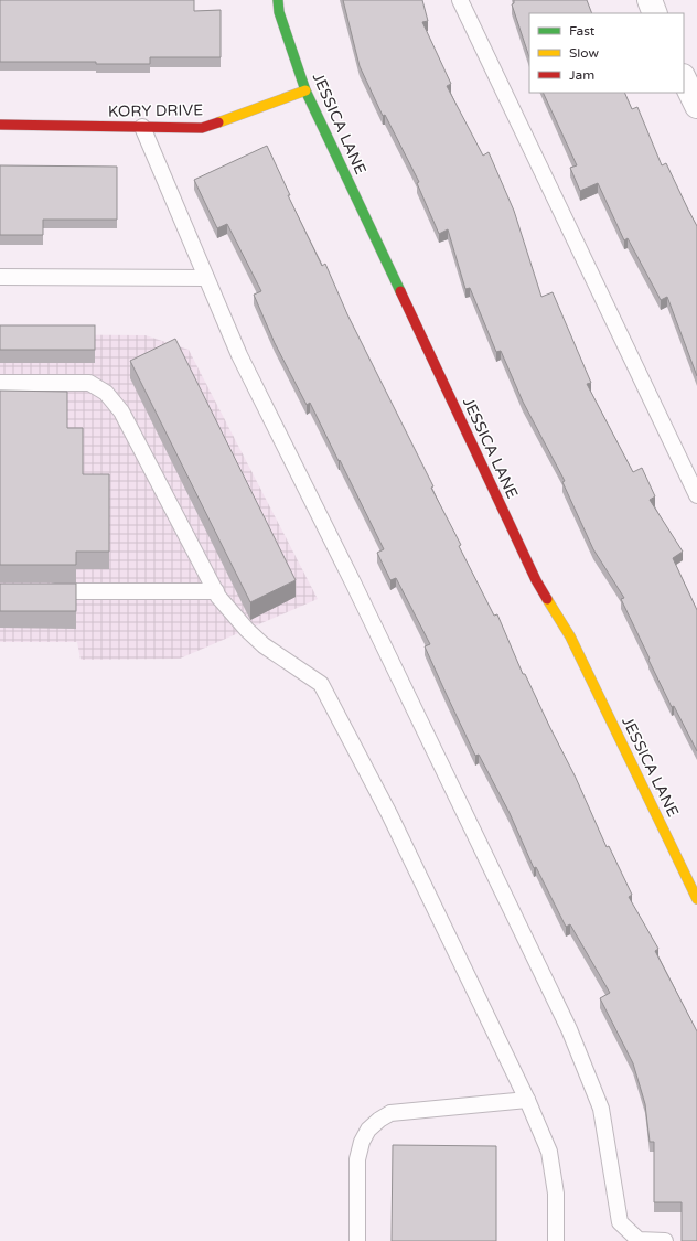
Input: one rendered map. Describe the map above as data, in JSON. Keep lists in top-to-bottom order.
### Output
{
  "streets": {
    "street": ["KORY DRIVE", "JESSICA LANE"]
  },
  "crossings": [
    ["KORY DRIVE", "JESSICA LANE"]
  ],
  "legend": ["Fast", "Slow", "Jam"]
}
